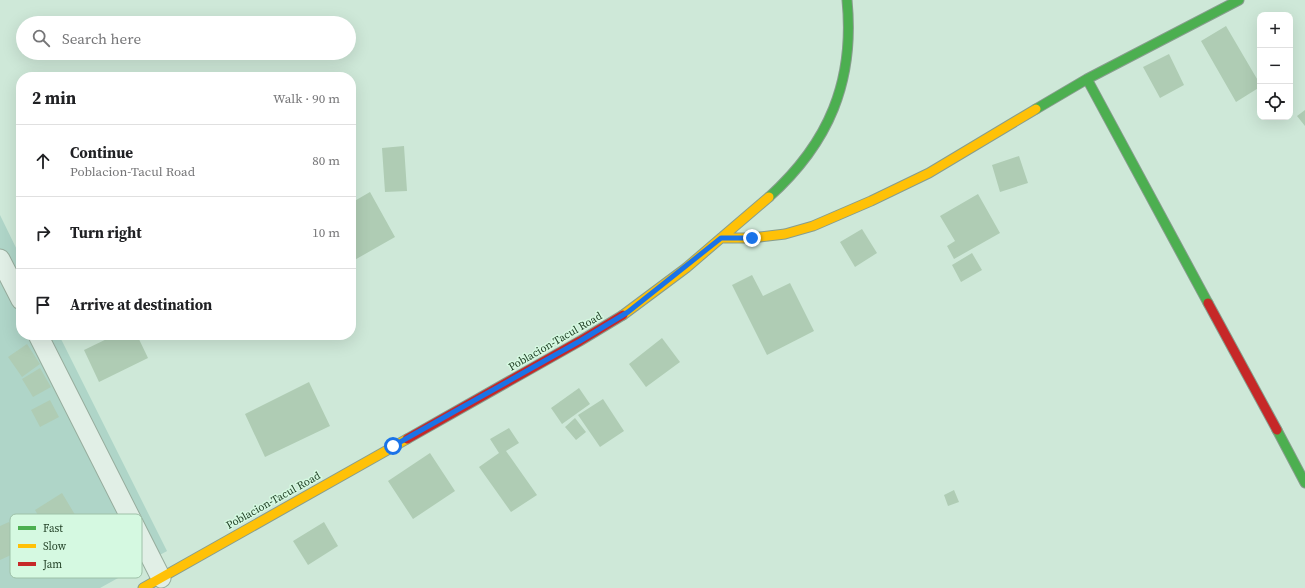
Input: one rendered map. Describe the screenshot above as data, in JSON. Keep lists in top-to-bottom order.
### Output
{
  "streets": {
    "street": ["Poblacion-Tacul Road"]
  },
  "legend": ["Fast", "Slow", "Jam"],
  "page": {
    "map_buttons": ["+", "−"],
    "search": "Search here",
    "heading": ["2 min", "Walk · 90 m"],
    "list": [
      ["Continue", "Poblacion-Tacul Road", "80 m"],
      ["Turn right", "10 m"],
      "Arrive at destination"
    ]
  }
}
